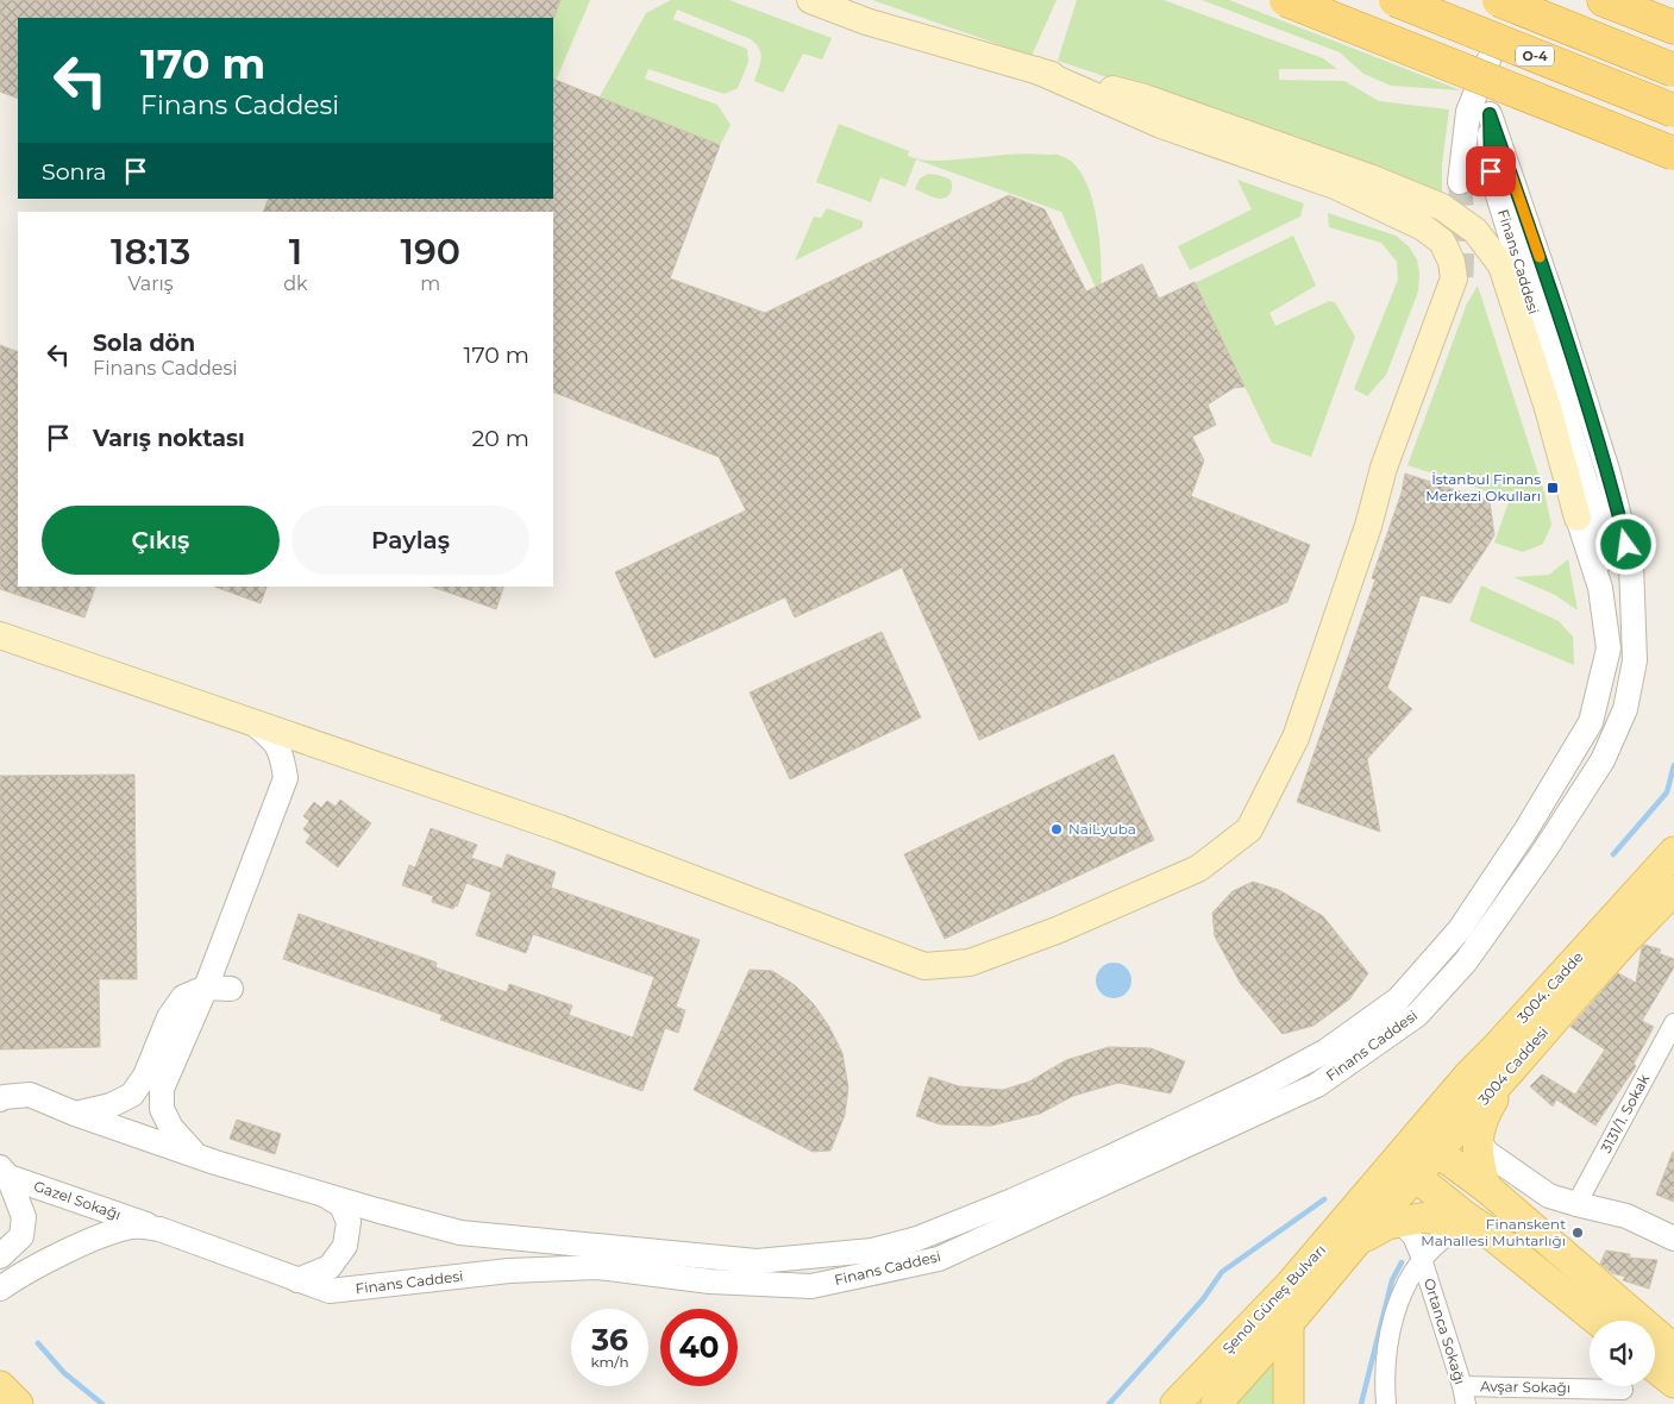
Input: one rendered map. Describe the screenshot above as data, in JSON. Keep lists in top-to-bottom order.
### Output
{
  "streets": {
    "highway": ["O-4"],
    "main road": ["3004. Cadde", "3004 Caddesi", "Şenol Güneş Bulvarı"],
    "street": [
      "Finans Caddesi",
      "3131/1. Sokak",
      "Gazel Sokağı",
      "Ortanca Sokağı",
      "Avşar Sokağı"
    ]
  },
  "crossings": [
    ["Finans Caddesi", "Gazel Sokağı"],
    ["3004. Cadde", "3004 Caddesi"],
    ["3004 Caddesi", "Şenol Güneş Bulvarı"],
    ["Ortanca Sokağı", "Avşar Sokağı"]
  ],
  "places": {
    "transit": ["İstanbul Finans Merkezi Okulları"],
    "other": ["NaiLyuba", "Finanskent Mahallesi Muhtarlığı"]
  },
  "page": {
    "turn": ["170 m", "Finans Caddesi"],
    "then": "Sonra",
    "eta": [
      "18:13",
      "Varış",
      "1",
      "dk",
      "190",
      "m"
    ],
    "list": [
      {
        "name": "Sola dön",
        "note": "Finans Caddesi",
        "value": "170 m"
      },
      {
        "name": "Varış noktası",
        "value": "20 m"
      }
    ],
    "buttons": ["Çıkış", "Paylaş"],
    "speed": "36 km/h",
    "limit": "40"
  }
}
